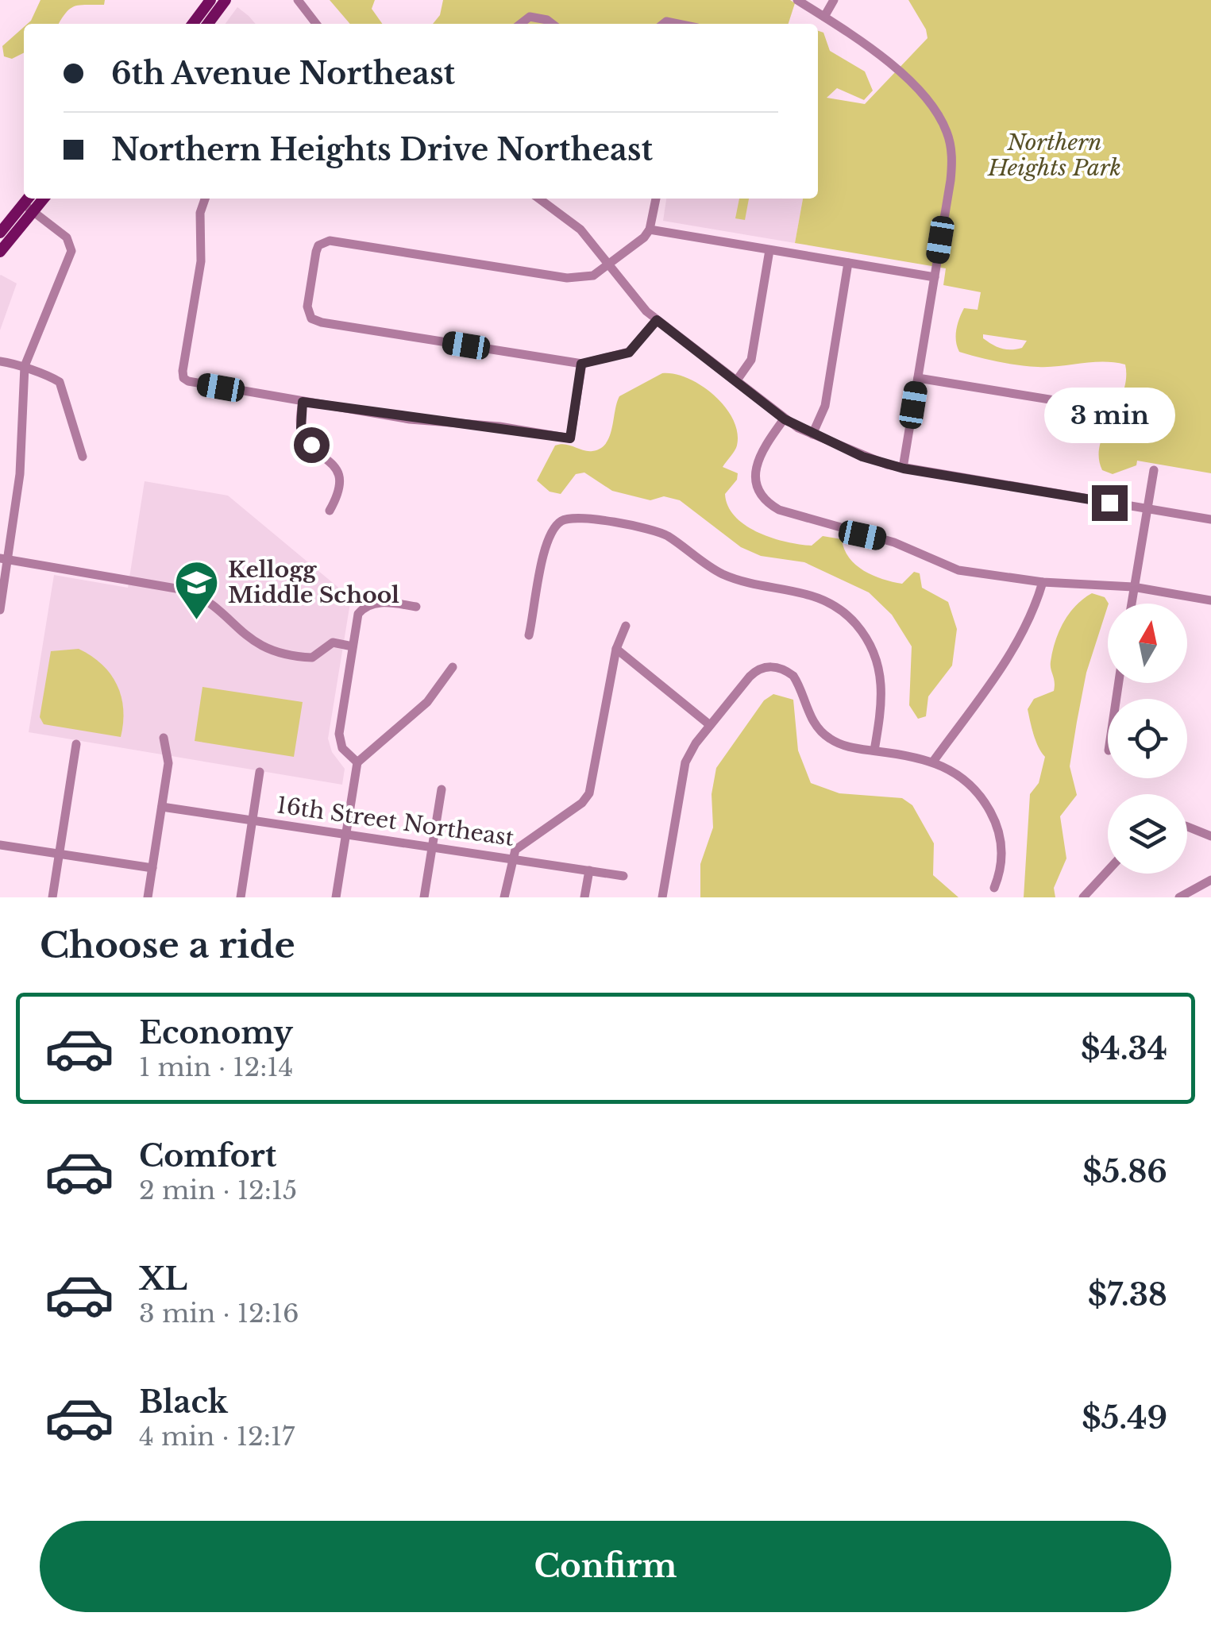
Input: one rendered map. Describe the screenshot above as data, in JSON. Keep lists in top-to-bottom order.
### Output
{
  "streets": {
    "street": ["16th Street Northeast"]
  },
  "parks": ["Northern Heights Park"],
  "places": {
    "school or university": ["Kellogg Middle School"]
  },
  "north": "top",
  "page": {
    "banner": ["6th Avenue Northeast", "Northern Heights Drive Northeast"],
    "bubble": "3 min",
    "heading": "Choose a ride",
    "list": [
      {
        "name": "Economy",
        "note": "1 min · 12:14",
        "value": "$4.34"
      },
      {
        "name": "Comfort",
        "note": "2 min · 12:15",
        "value": "$5.86"
      },
      {
        "name": "XL",
        "note": "3 min · 12:16",
        "value": "$7.38"
      },
      {
        "name": "Black",
        "note": "4 min · 12:17",
        "value": "$5.49"
      }
    ],
    "buttons": "Confirm"
  }
}
